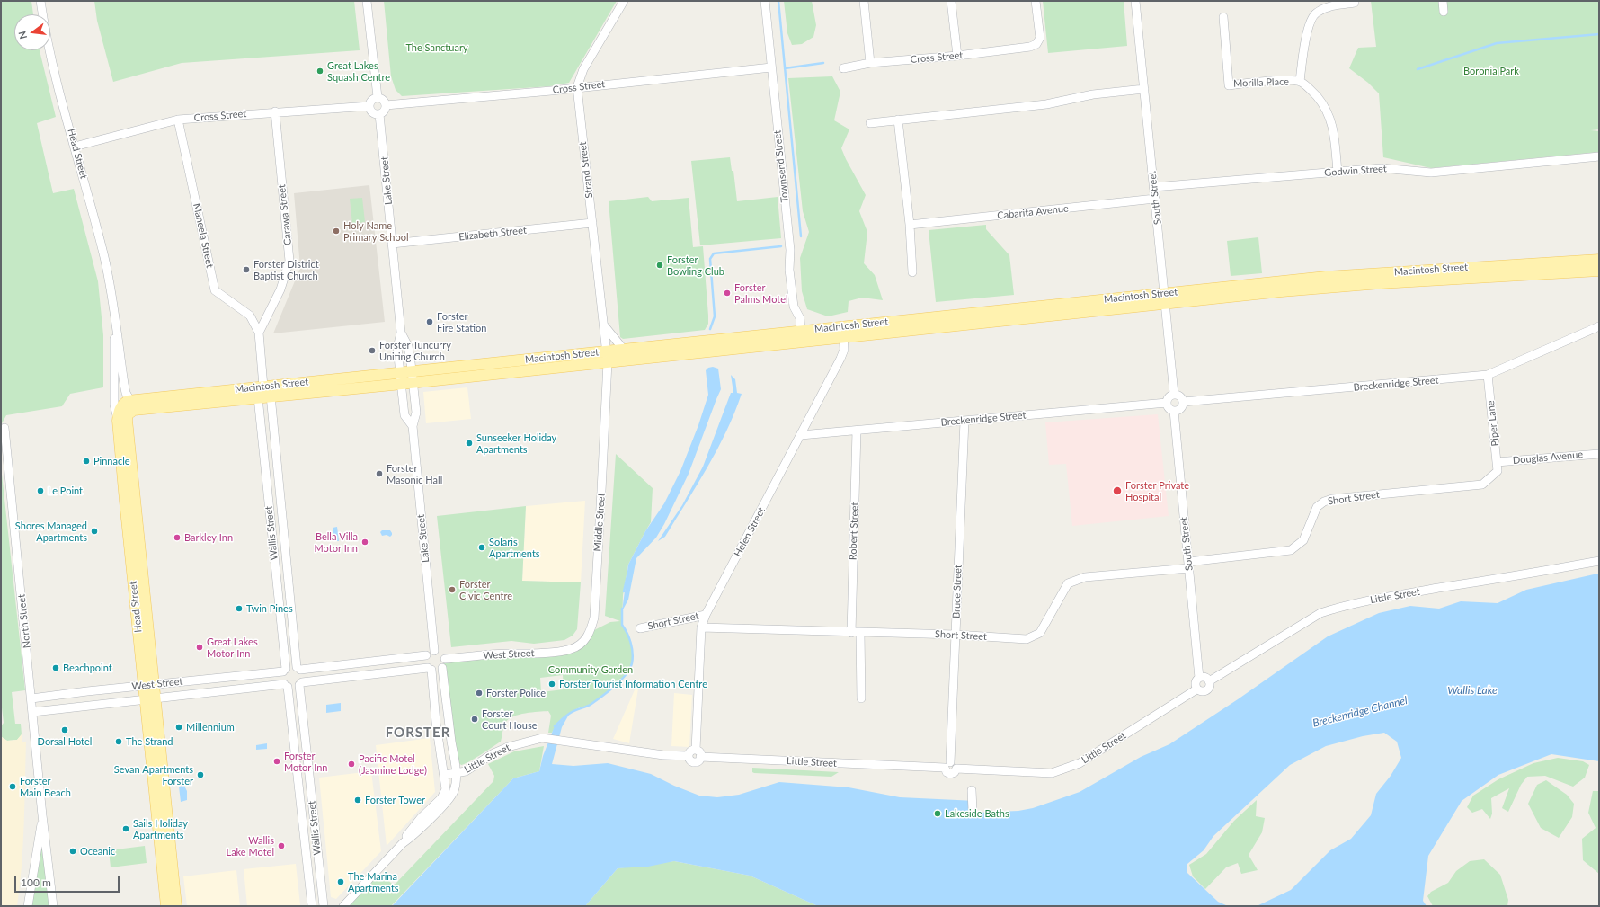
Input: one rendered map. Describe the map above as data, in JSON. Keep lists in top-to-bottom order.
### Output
{
  "streets": {
    "main road": ["Head Street", "Macintosh Street"],
    "street": [
      "Cross Street",
      "Morilla Place",
      "Townsend Street",
      "Strand Street",
      "Godwin Street",
      "Lake Street",
      "South Street",
      "Cabarita Avenue",
      "Carawa Street",
      "Elizabeth Street",
      "Maneela Street",
      "Breckenridge Street",
      "Piper Lane",
      "Douglas Avenue",
      "Short Street",
      "Middle Street",
      "Robert Street",
      "Helen Street",
      "Wallis Street",
      "Bruce Street",
      "Little Street",
      "North Street",
      "West Street"
    ]
  },
  "crossings": [
    ["Cross Street", "Head Street"],
    ["Cross Street", "Townsend Street"],
    ["Cross Street", "Strand Street"],
    ["Cross Street", "Lake Street"],
    ["Cross Street", "Carawa Street"],
    ["Cross Street", "Maneela Street"],
    ["Morilla Place", "Godwin Street"],
    ["Head Street", "Macintosh Street"],
    ["Head Street", "West Street"],
    ["Townsend Street", "Macintosh Street"],
    ["Strand Street", "Elizabeth Street"],
    ["Strand Street", "Macintosh Street"],
    ["Strand Street", "Middle Street"],
    ["Godwin Street", "South Street"],
    ["Lake Street", "Elizabeth Street"],
    ["Lake Street", "Macintosh Street"],
    ["Lake Street", "West Street"],
    ["South Street", "Cabarita Avenue"],
    ["South Street", "Macintosh Street"],
    ["South Street", "Breckenridge Street"],
    ["South Street", "Short Street"],
    ["South Street", "Little Street"],
    ["Carawa Street", "Maneela Street"],
    ["Macintosh Street", "Middle Street"],
    ["Macintosh Street", "Helen Street"],
    ["Macintosh Street", "Wallis Street"],
    ["Breckenridge Street", "Piper Lane"],
    ["Breckenridge Street", "Robert Street"],
    ["Breckenridge Street", "Helen Street"],
    ["Breckenridge Street", "Bruce Street"],
    ["Piper Lane", "Douglas Avenue"],
    ["Piper Lane", "Short Street"],
    ["Short Street", "Robert Street"],
    ["Short Street", "Helen Street"],
    ["Short Street", "Bruce Street"],
    ["Middle Street", "West Street"],
    ["Helen Street", "Little Street"],
    ["Wallis Street", "West Street"],
    ["Bruce Street", "Little Street"],
    ["North Street", "West Street"]
  ],
  "districts": ["FORSTER"],
  "water": ["Wallis Lake", "Breckenridge Channel"],
  "parks": ["The Sanctuary", "Boronia Park", "Community Garden"],
  "places": [
    "Great Lakes Squash Centre",
    "Holy Name Primary School",
    "Forster Bowling Club",
    "Forster District Baptist Church",
    "Forster Palms Motel",
    "Forster Fire Station",
    "Forster Tuncurry Uniting Church",
    "Sunseeker Holiday Apartments",
    "Pinnacle",
    "Forster Masonic Hall",
    "Le Point",
    "Forster Private Hospital",
    "Shores Managed Apartments",
    "Barkley Inn",
    "Bella Villa Motor Inn",
    "Solaris Apartments",
    "Forster Civic Centre",
    "Twin Pines",
    "Great Lakes Motor Inn",
    "Beachpoint",
    "Forster Tourist Information Centre",
    "Forster Police",
    "Forster Court House",
    "Millennium",
    "Dorsal Hotel",
    "The Strand",
    "Forster Motor Inn",
    "Pacific Motel (Jasmine Lodge)",
    "Sevan Apartments Forster",
    "Forster Main Beach",
    "Forster Tower",
    "Lakeside Baths",
    "Sails Holiday Apartments",
    "Wallis Lake Motel",
    "Oceanic",
    "The Marina Apartments"
  ],
  "scale_bar": "100 m",
  "north": "left"
}
